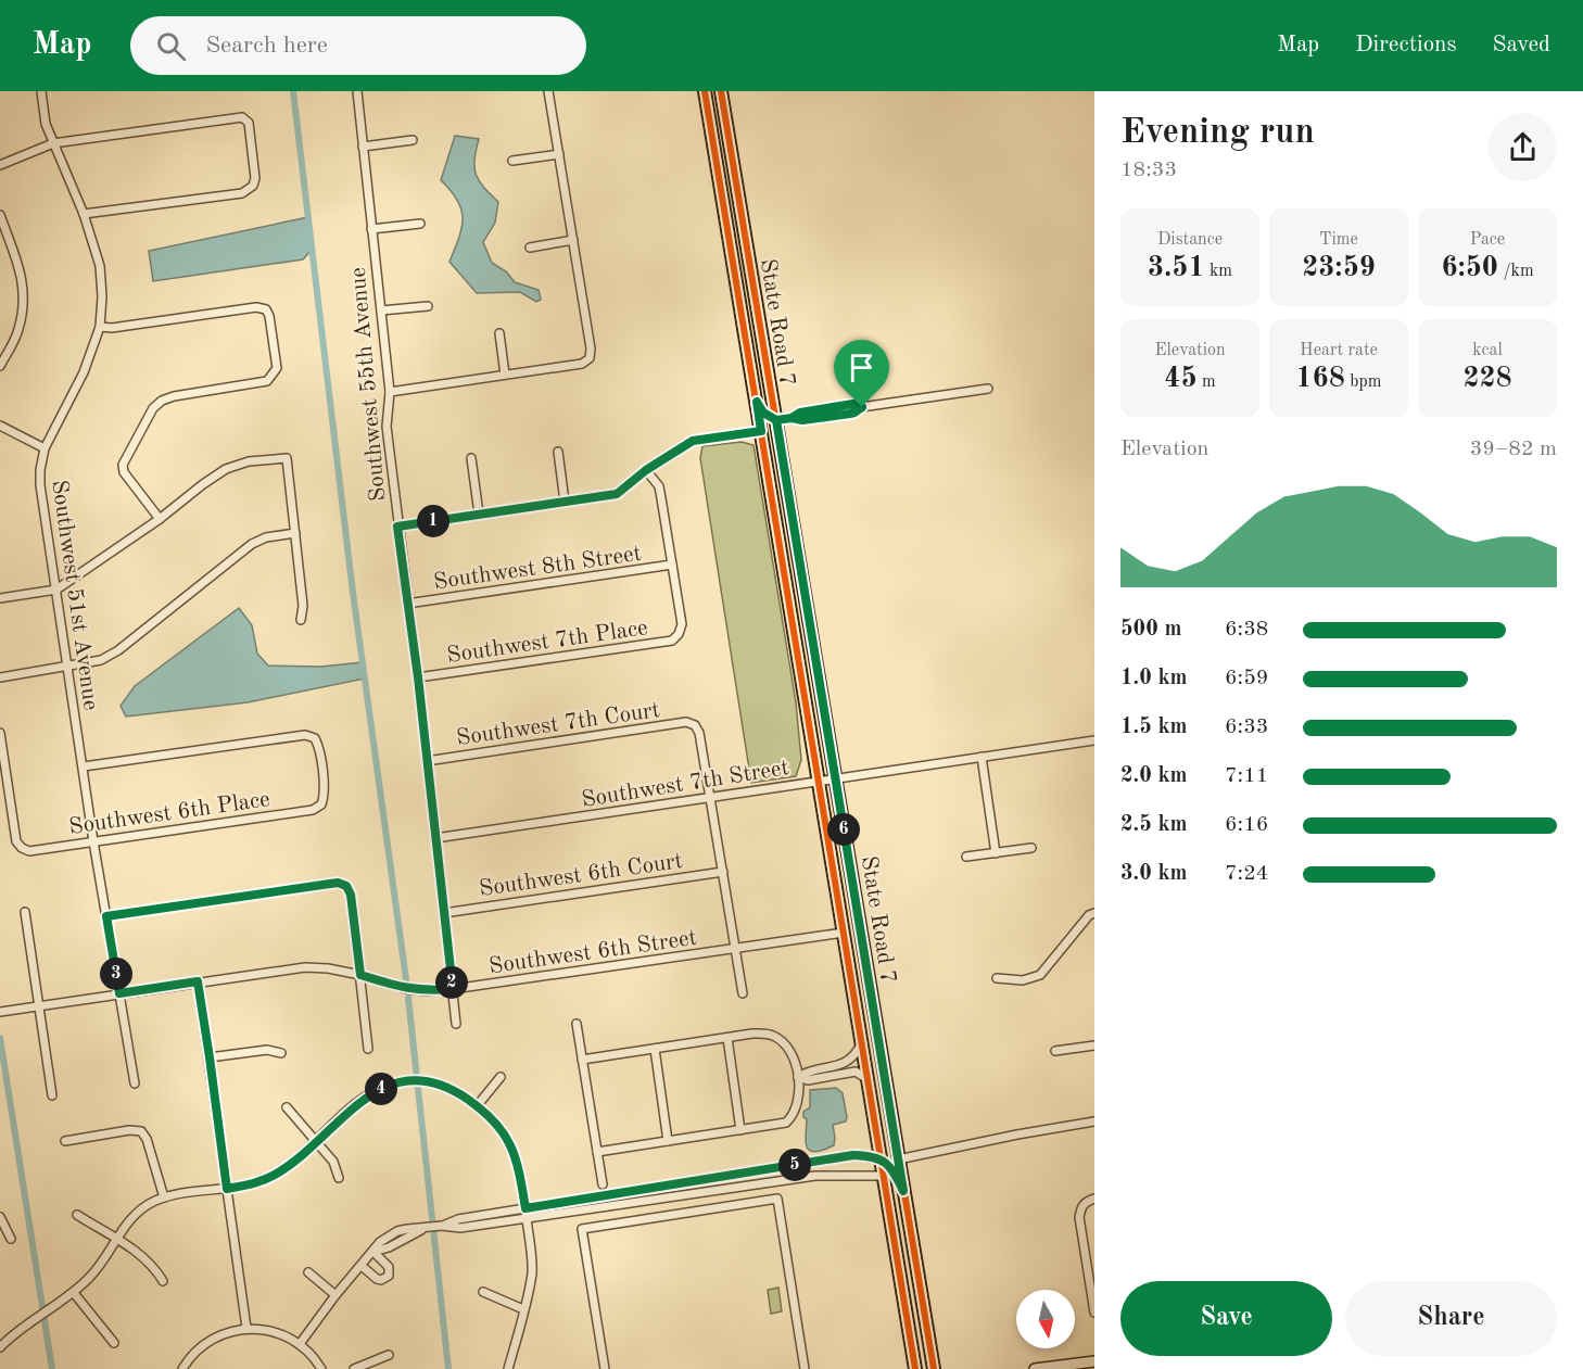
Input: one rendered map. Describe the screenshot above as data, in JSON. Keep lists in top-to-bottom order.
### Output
{
  "streets": {
    "main road": ["State Road 7"],
    "street": [
      "Southwest 55th Avenue",
      "Southwest 8th Street",
      "Southwest 51st Avenue",
      "Southwest 7th Place",
      "Southwest 7th Court",
      "Southwest 7th Street",
      "Southwest 6th Place",
      "Southwest 6th Court",
      "Southwest 6th Street"
    ]
  },
  "crossings": [
    ["State Road 7", "Southwest 7th Street"],
    ["State Road 7", "Southwest 6th Street"],
    ["Southwest 55th Avenue", "Southwest 8th Street"],
    ["Southwest 55th Avenue", "Southwest 7th Place"],
    ["Southwest 55th Avenue", "Southwest 7th Court"],
    ["Southwest 55th Avenue", "Southwest 7th Street"],
    ["Southwest 55th Avenue", "Southwest 6th Court"],
    ["Southwest 55th Avenue", "Southwest 6th Street"],
    ["Southwest 8th Street", "Southwest 7th Place"],
    ["Southwest 51st Avenue", "Southwest 6th Place"],
    ["Southwest 51st Avenue", "Southwest 6th Street"],
    ["Southwest 7th Court", "Southwest 7th Street"]
  ],
  "north": "bottom",
  "page": {
    "header": "Map",
    "search": "Search here",
    "nav": ["Map", "Directions", "Saved"],
    "heading": ["Evening run", "18:33"],
    "stats": [
      ["Distance", "3.51 km"],
      ["Time", "23:59"],
      ["Pace", "6:50 /km"],
      ["Elevation", "45 m"],
      ["Heart rate", "168 bpm"],
      ["kcal", "228"]
    ],
    "chart": ["Elevation", "39–82 m"],
    "pins": [
      "1",
      "6",
      "3",
      "2",
      "4",
      "5"
    ],
    "list": [
      {
        "name": "500 m",
        "note": "6:38"
      },
      {
        "name": "1.0 km",
        "note": "6:59"
      },
      {
        "name": "1.5 km",
        "note": "6:33"
      },
      {
        "name": "2.0 km",
        "note": "7:11"
      },
      {
        "name": "2.5 km",
        "note": "6:16"
      },
      {
        "name": "3.0 km",
        "note": "7:24"
      }
    ],
    "buttons": ["Save", "Share"]
  }
}
